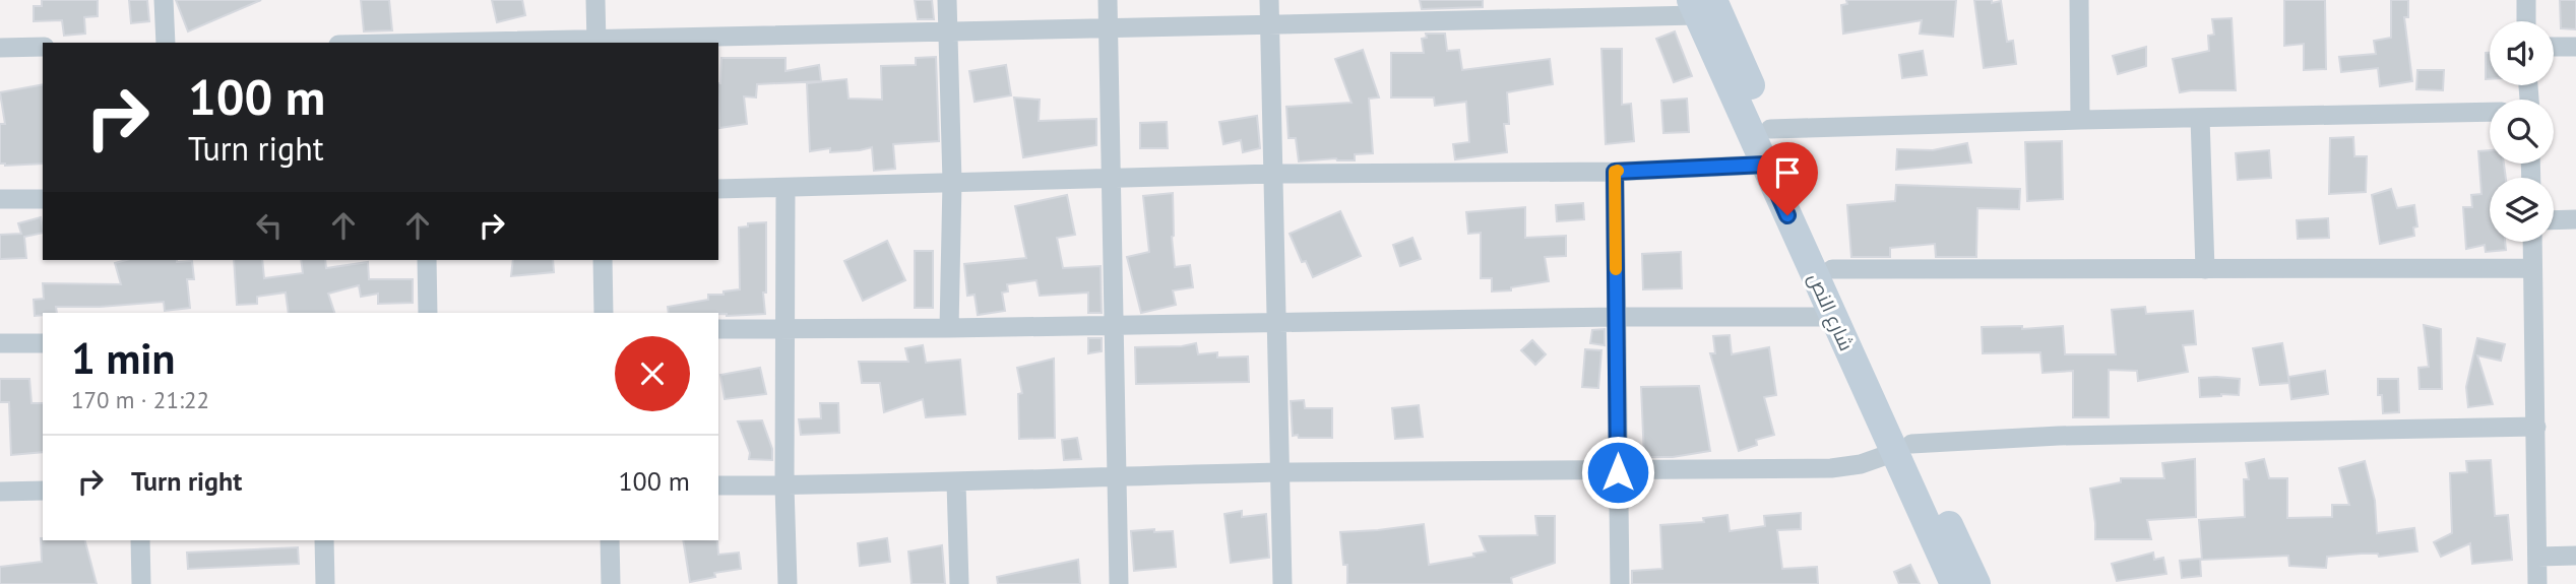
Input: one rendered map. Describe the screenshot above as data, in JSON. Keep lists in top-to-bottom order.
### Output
{
  "streets": {
    "main road": ["شارع النص"]
  },
  "page": {
    "turn": ["100 m", "Turn right"],
    "heading": ["1 min", "170 m · 21:22"],
    "list": [
      {
        "name": "Turn right",
        "value": "100 m"
      }
    ]
  }
}
